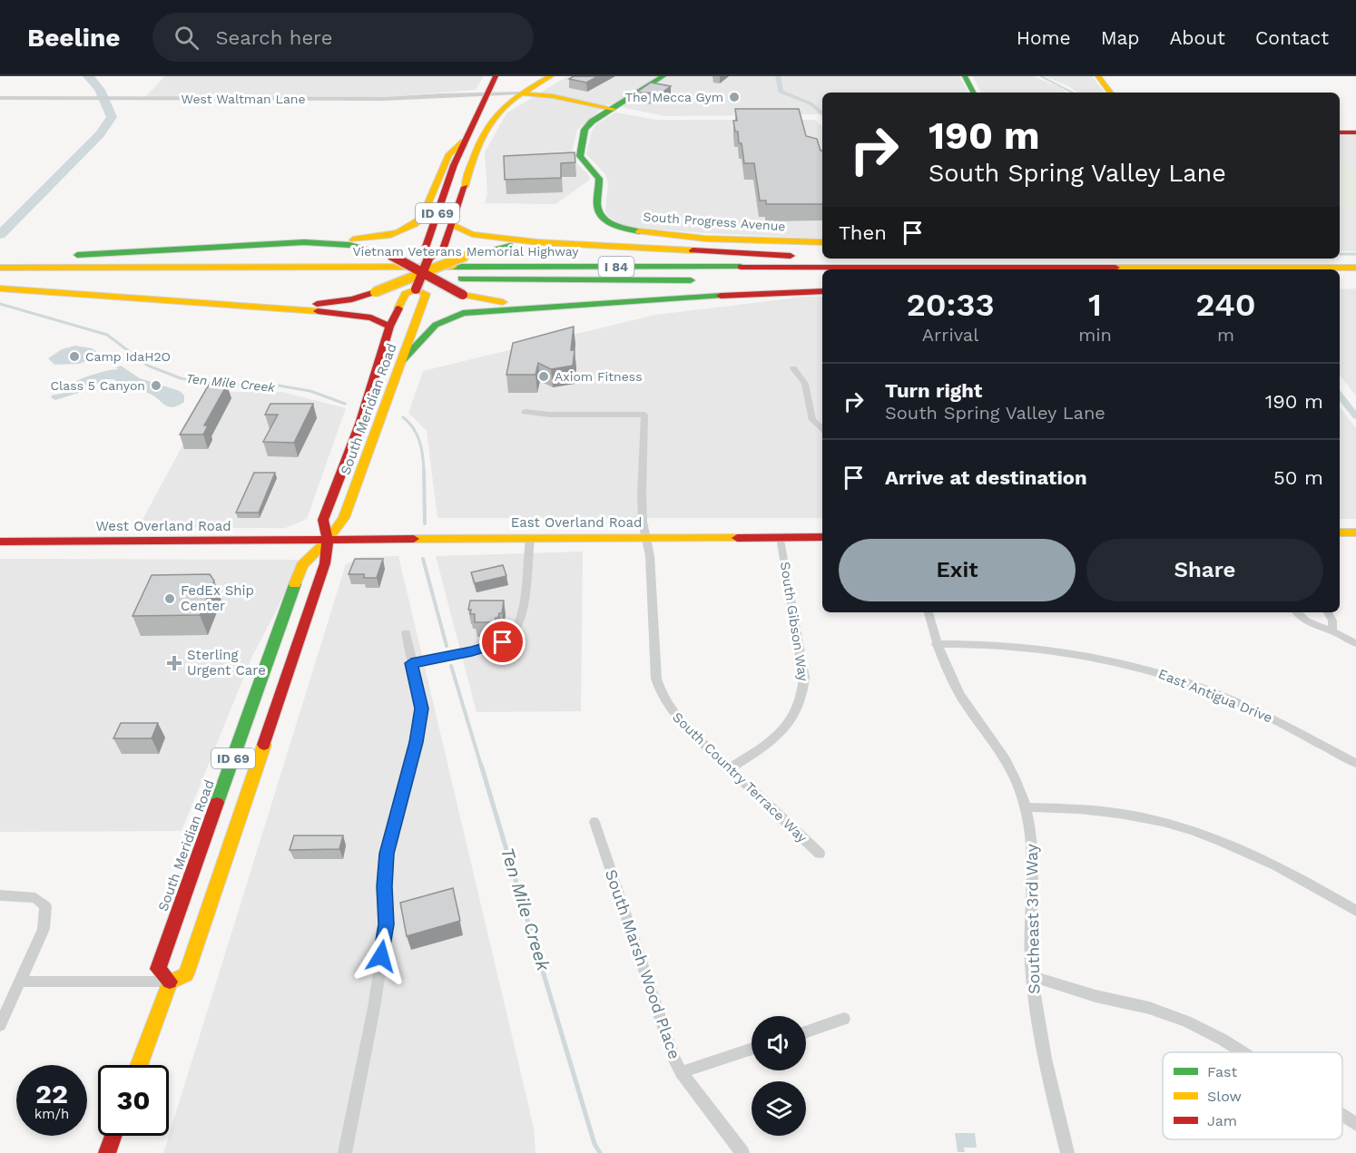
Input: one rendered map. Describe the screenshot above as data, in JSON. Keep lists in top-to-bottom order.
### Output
{
  "streets": {
    "main road": [
      "ID 69",
      "South Progress Avenue",
      "Vietnam Veterans Memorial Highway",
      "I 84",
      "South Meridian Road",
      "East Overland Road",
      "West Overland Road"
    ],
    "street": [
      "West Waltman Lane",
      "South Gibson Way",
      "East Antigua Drive",
      "South Country Terrace Way",
      "Southeast 3rd Way",
      "South Marsh Wood Place"
    ]
  },
  "crossings": [
    ["West Waltman Lane", "South Meridian Road"],
    ["South Meridian Road", "East Overland Road"],
    ["South Meridian Road", "West Overland Road"],
    ["East Overland Road", "West Overland Road"],
    ["East Overland Road", "South Gibson Way"],
    ["East Overland Road", "South Country Terrace Way"],
    ["South Gibson Way", "South Country Terrace Way"],
    ["East Antigua Drive", "Southeast 3rd Way"]
  ],
  "water": ["Ten Mile Creek"],
  "places": {
    "other": [
      "The Mecca Gym",
      "Camp IdaH2O",
      "Axiom Fitness",
      "Class 5 Canyon",
      "FedEx Ship Center"
    ],
    "health": ["Sterling Urgent Care"]
  },
  "legend": ["Fast", "Slow", "Jam"],
  "page": {
    "header": "Beeline",
    "search": "Search here",
    "nav": [
      "Home",
      "Map",
      "About",
      "Contact"
    ],
    "turn": ["190 m", "South Spring Valley Lane"],
    "then": "Then",
    "eta": [
      "20:33",
      "Arrival",
      "1",
      "min",
      "240",
      "m"
    ],
    "list": [
      {
        "name": "Turn right",
        "note": "South Spring Valley Lane",
        "value": "190 m"
      },
      {
        "name": "Arrive at destination",
        "value": "50 m"
      }
    ],
    "buttons": ["Exit", "Share"],
    "speed": "22 km/h",
    "limit": "30"
  }
}
